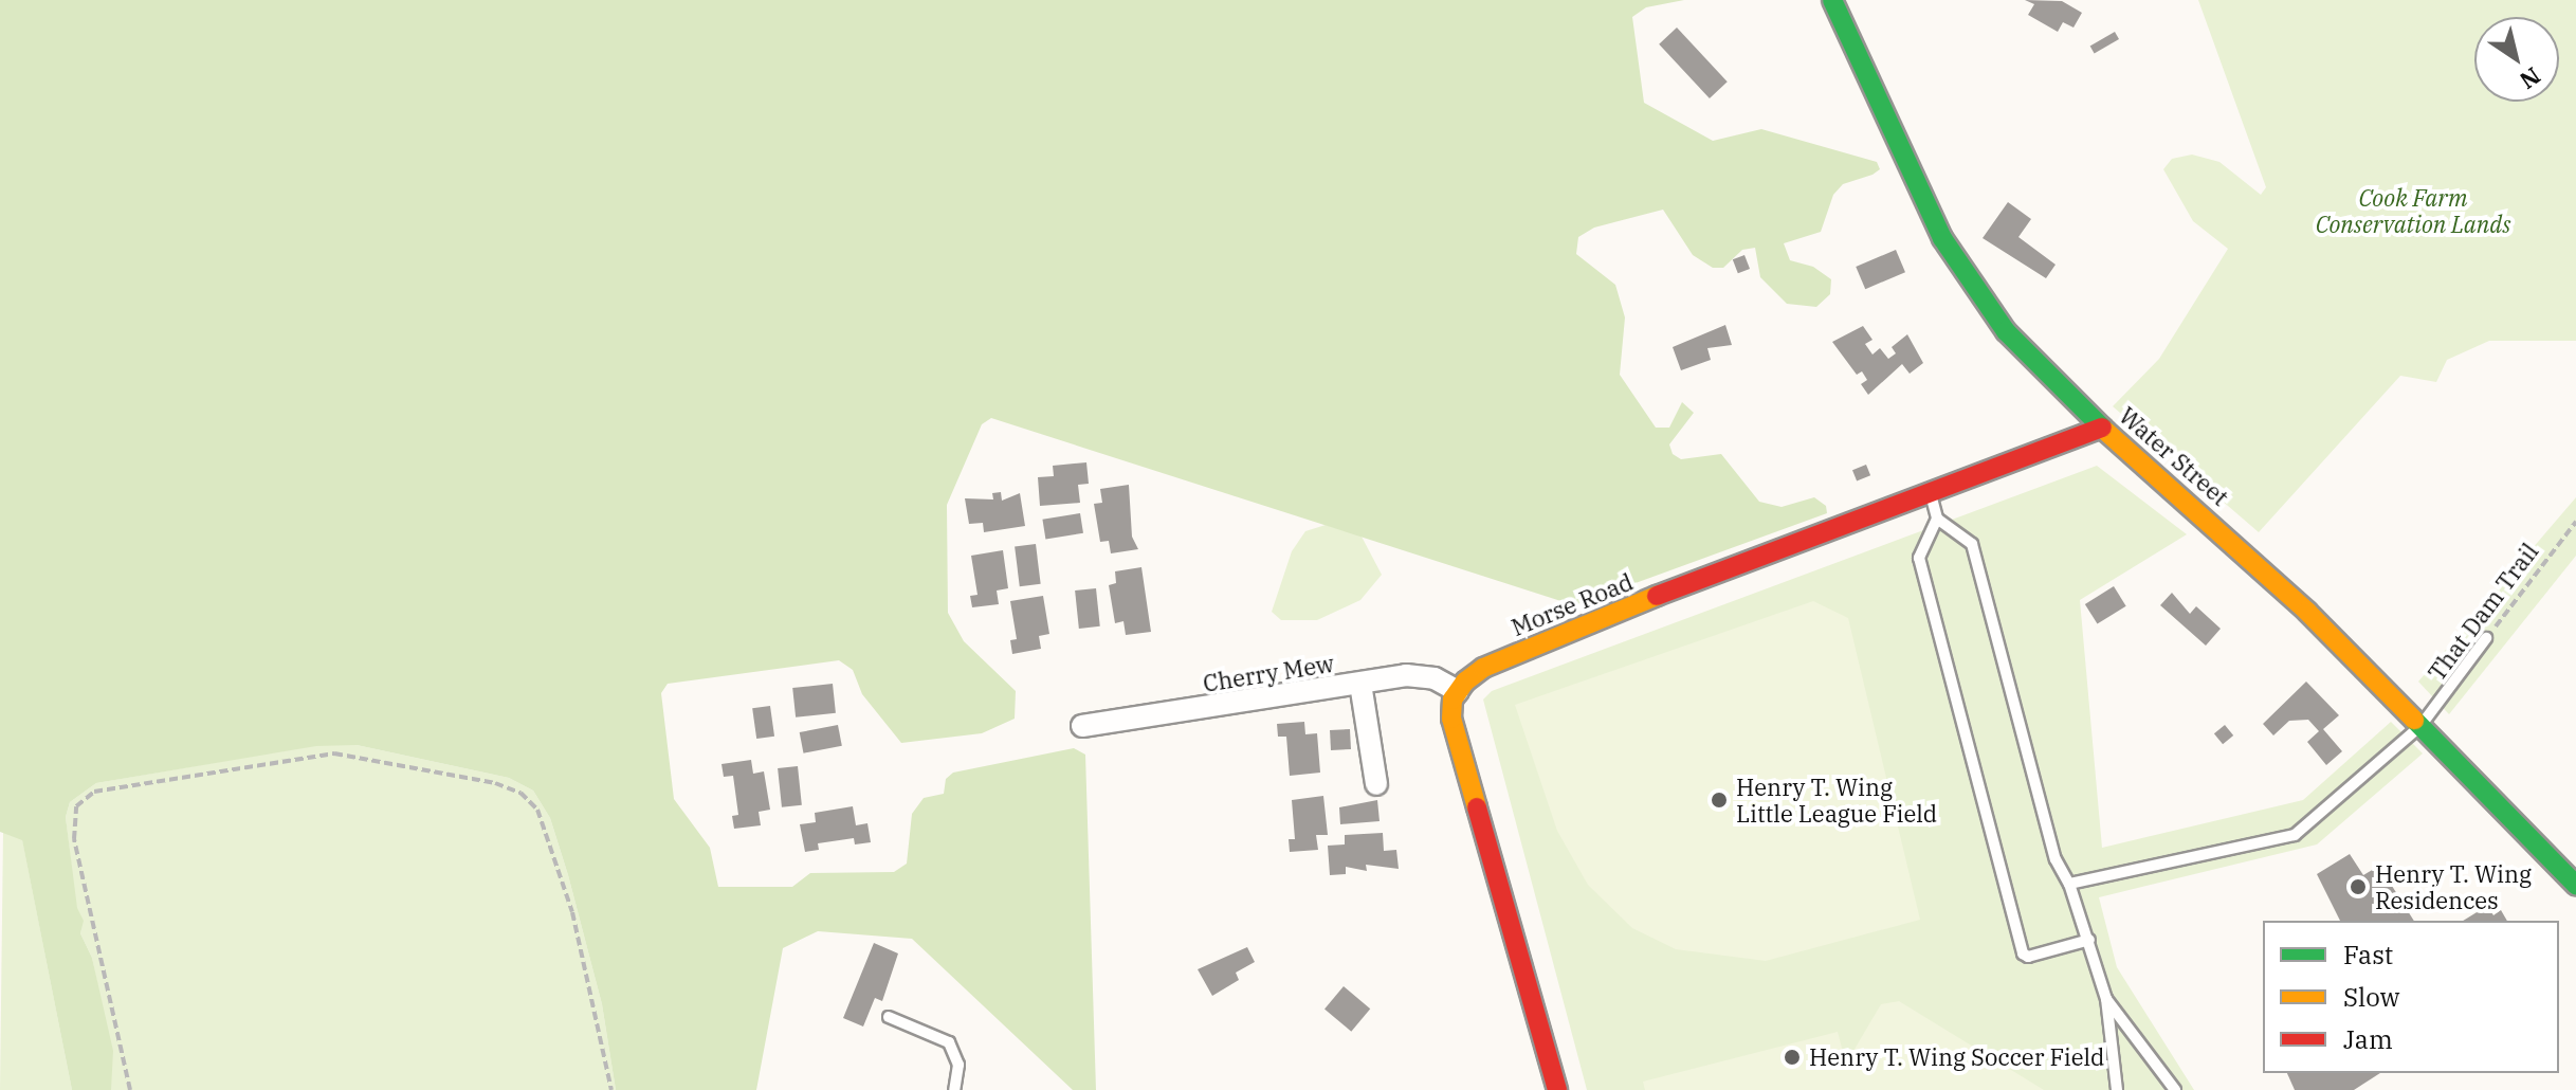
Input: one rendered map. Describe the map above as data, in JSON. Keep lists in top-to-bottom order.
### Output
{
  "streets": {
    "main road": ["Water Street", "Morse Road"],
    "street": ["Cherry Mew"],
    "lane": ["That Dam Trail"]
  },
  "crossings": [
    ["Water Street", "Morse Road"],
    ["Water Street", "That Dam Trail"],
    ["Morse Road", "Cherry Mew"]
  ],
  "parks": ["Cook Farm Conservation Lands"],
  "places": ["Henry T. Wing Little League Field", "Henry T. Wing Residences", "Henry T. Wing Soccer Field"],
  "legend": ["Fast", "Slow", "Jam"],
  "north": "bottom right"
}
